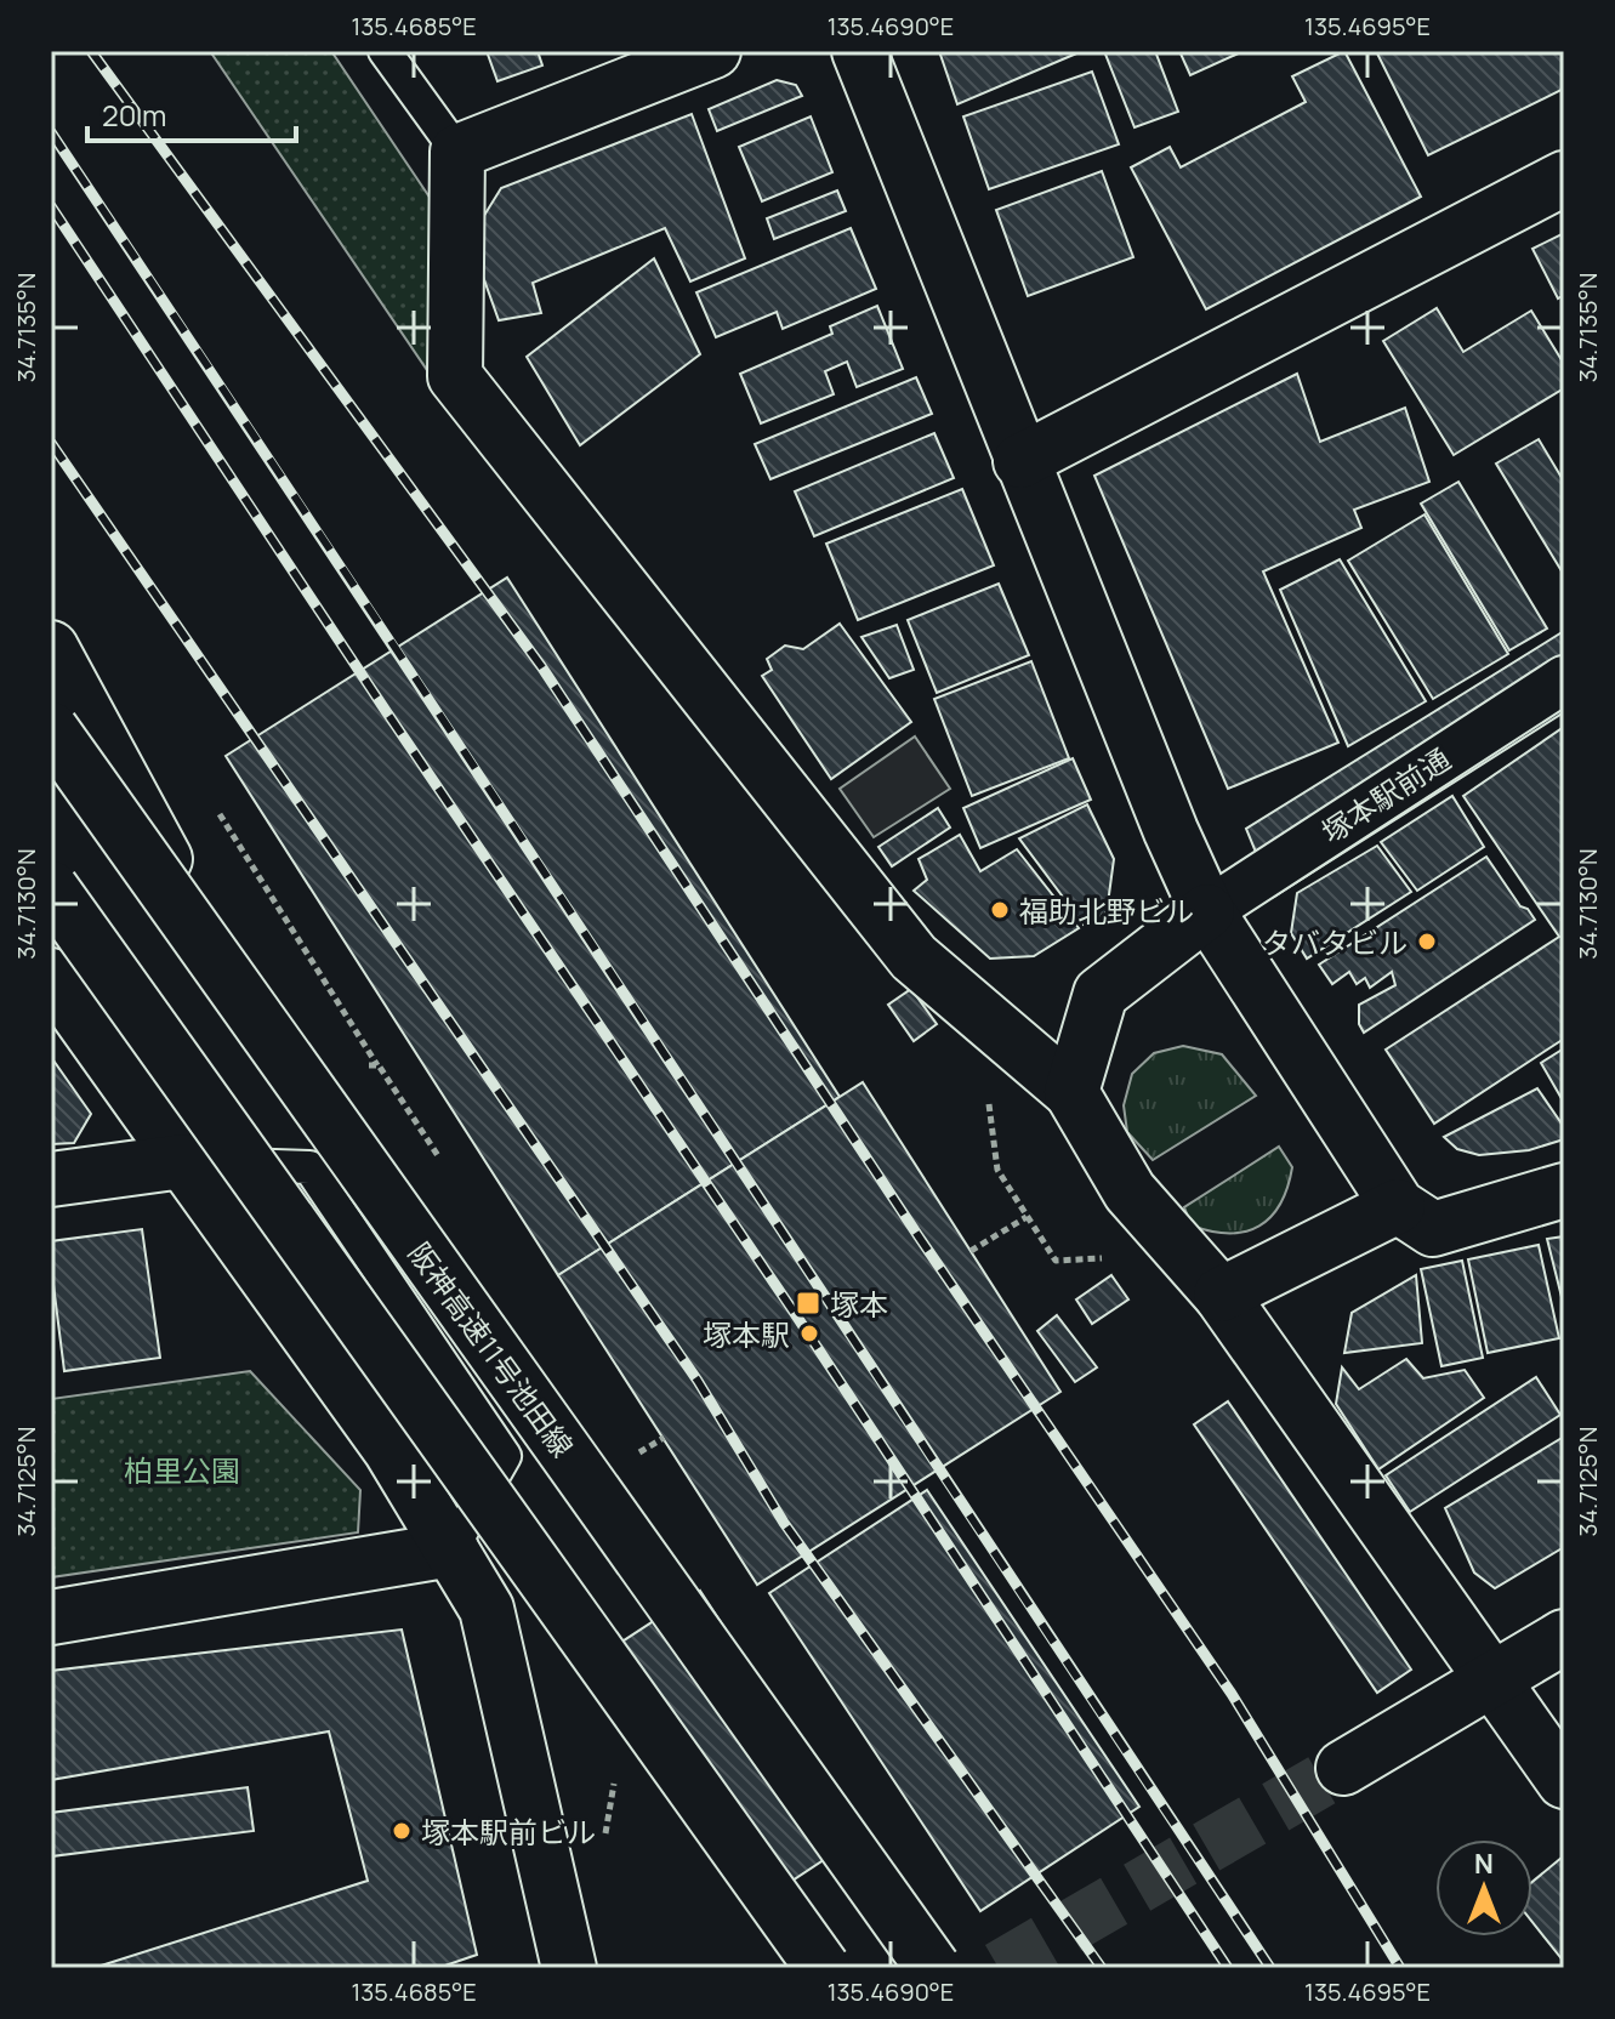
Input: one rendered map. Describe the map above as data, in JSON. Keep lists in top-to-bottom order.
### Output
{
  "streets": {
    "main road": ["阪神高速11号池田線"],
    "street": ["塚本駅前通"]
  },
  "parks": ["柏里公園"],
  "places": {
    "other": [
      "福助北野ビル",
      "タバタビル",
      "塚本駅",
      "塚本駅前ビル"
    ],
    "transit": ["塚本"]
  },
  "scale_bar": "20 m",
  "north": "top",
  "coordinates": [
    "135.4685°E",
    "135.4690°E",
    "135.4695°E",
    "34.7135°N",
    "34.7130°N",
    "34.7125°N"
  ]
}
